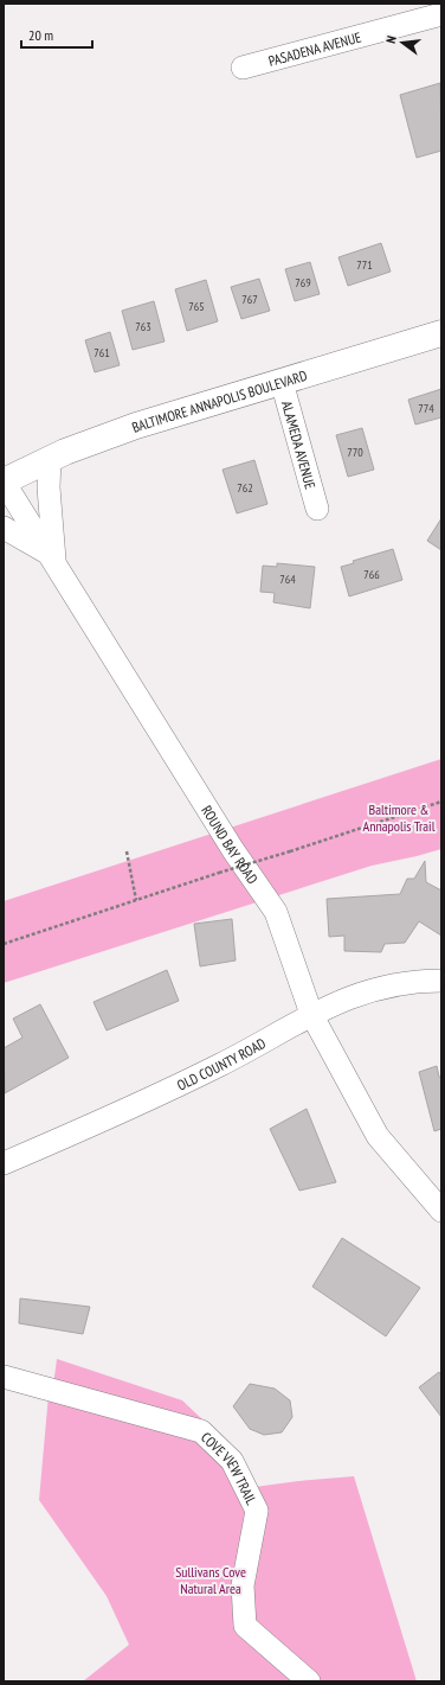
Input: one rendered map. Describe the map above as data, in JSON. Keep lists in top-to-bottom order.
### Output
{
  "streets": {
    "street": [
      "PASADENA AVENUE",
      "BALTIMORE ANNAPOLIS BOULEVARD",
      "ALAMEDA AVENUE",
      "ROUND BAY ROAD",
      "OLD COUNTY ROAD",
      "COVE VIEW TRAIL"
    ]
  },
  "crossings": [
    ["BALTIMORE ANNAPOLIS BOULEVARD", "ALAMEDA AVENUE"],
    ["BALTIMORE ANNAPOLIS BOULEVARD", "ROUND BAY ROAD"],
    ["ROUND BAY ROAD", "OLD COUNTY ROAD"]
  ],
  "parks": ["Baltimore & Annapolis Trail", "Sullivans Cove Natural Area"],
  "house_numbers": [
    "771",
    "769",
    "767",
    "765",
    "763",
    "761",
    "774",
    "770",
    "762",
    "766",
    "764"
  ],
  "scale_bar": "20 m",
  "north": "left"
}
